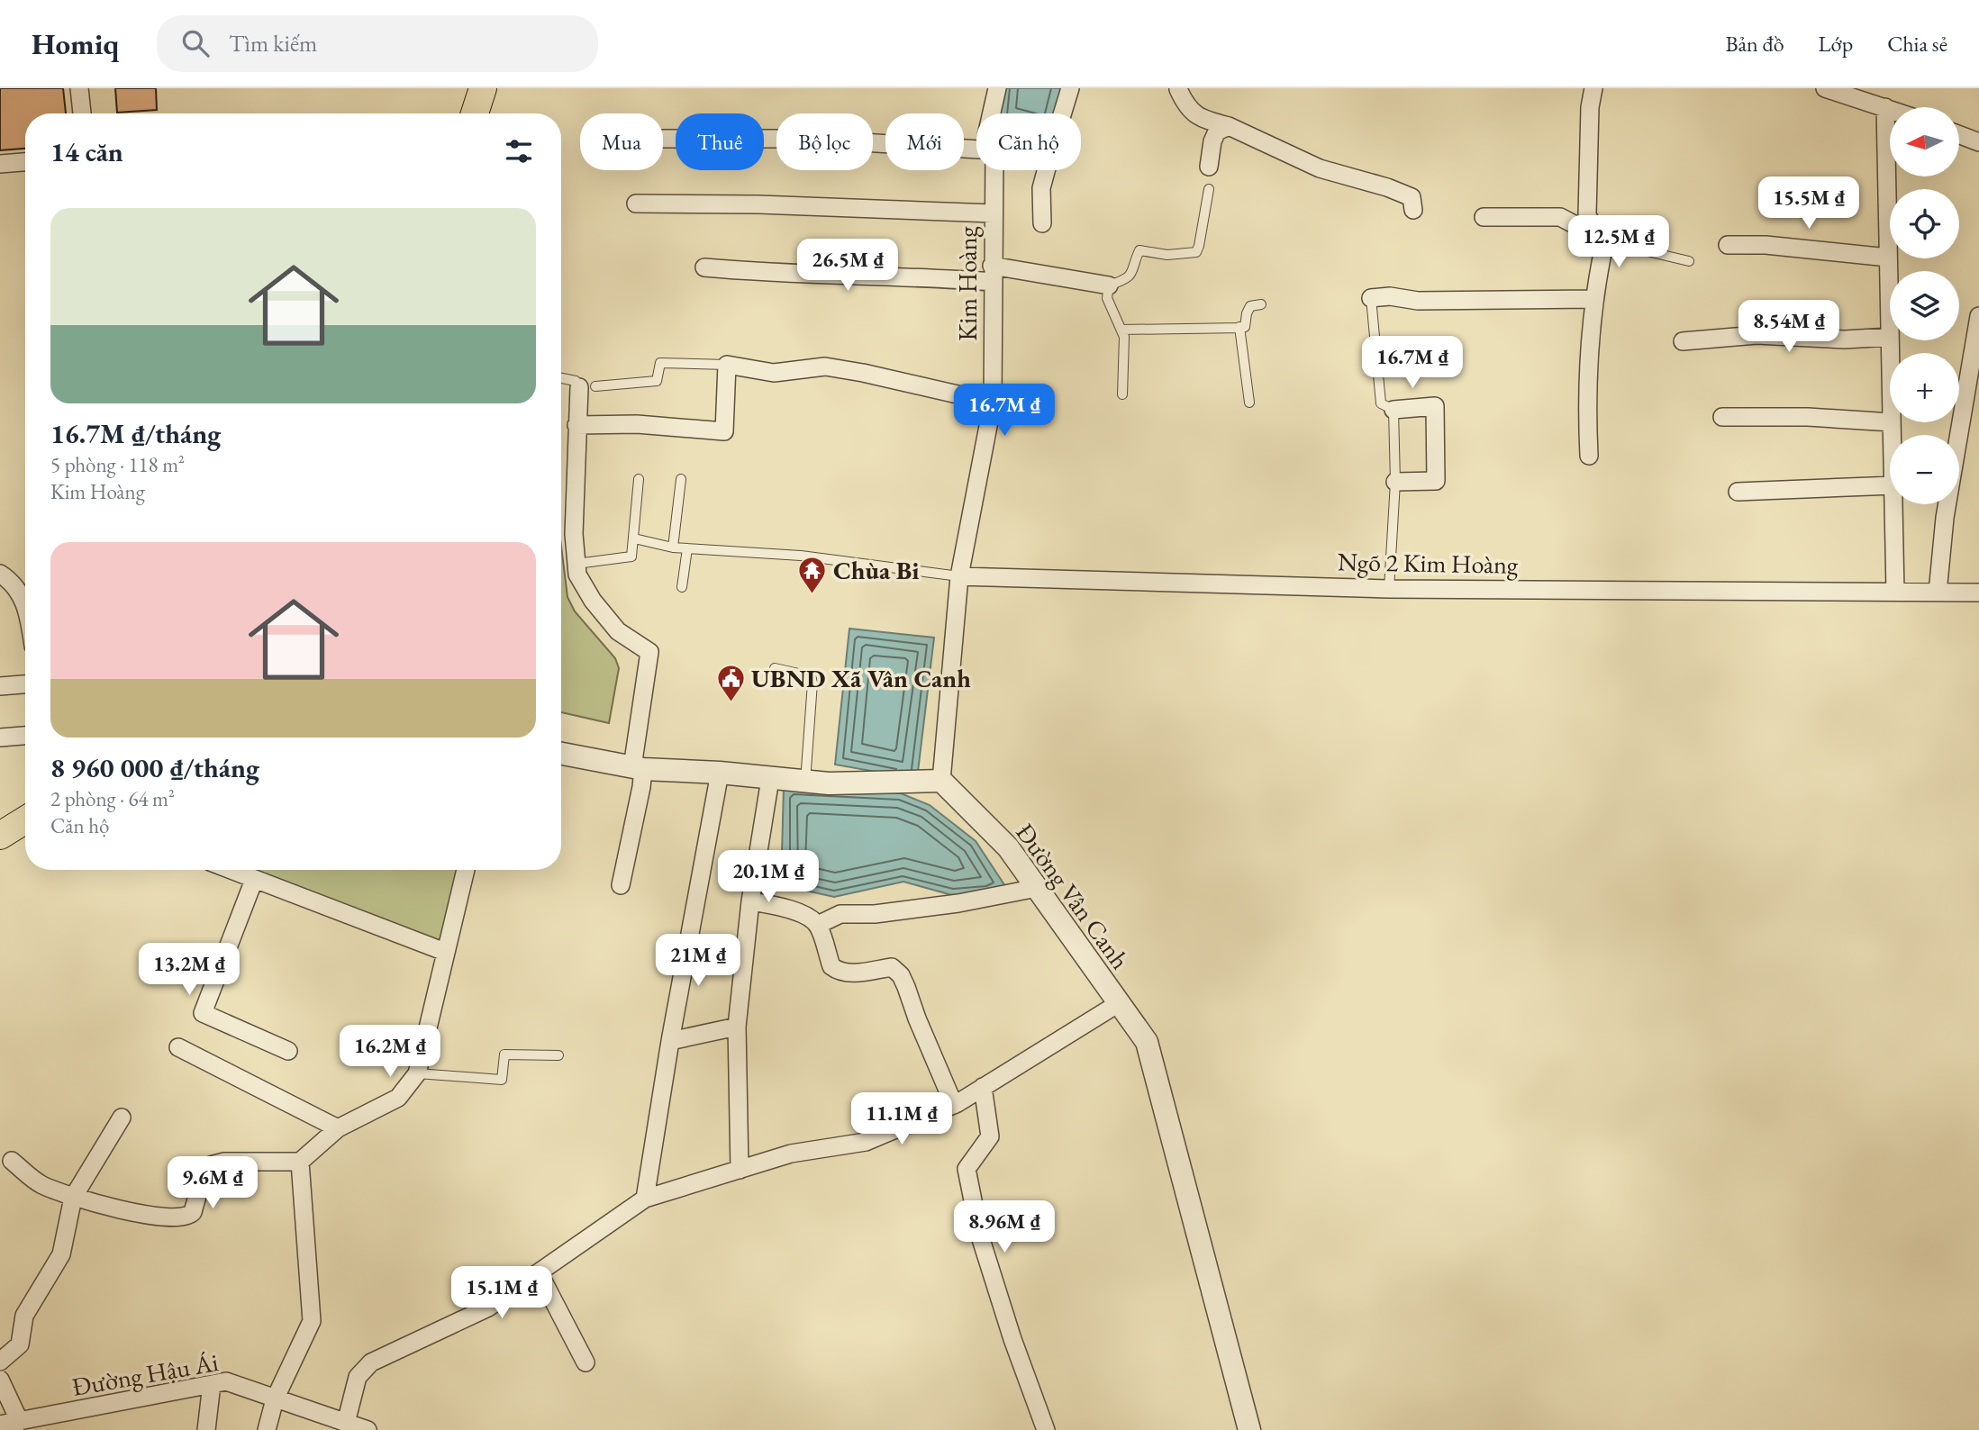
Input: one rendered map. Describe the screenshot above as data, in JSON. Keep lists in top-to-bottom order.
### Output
{
  "streets": {
    "street": [
      "Kim Hoàng",
      "Ngõ 2 Kim Hoàng",
      "Đường Vân Canh",
      "Đường Hậu Ái"
    ]
  },
  "crossings": [
    ["Kim Hoàng", "Ngõ 2 Kim Hoàng"],
    ["Kim Hoàng", "Đường Vân Canh"]
  ],
  "places": {
    "temple": ["Chùa Bi"],
    "public building": ["UBND Xã Vân Canh"]
  },
  "north": "left",
  "page": {
    "header": "Homiq",
    "search": "Tìm kiếm",
    "nav": ["Bản đồ", "Lớp", "Chia sẻ"],
    "map_buttons": ["+", "−"],
    "chip": [
      "Mua",
      "Thuê",
      "Bộ lọc",
      "Mới",
      "Căn hộ"
    ],
    "heading": "14 căn",
    "price": [
      "15.5M ₫",
      "12.5M ₫",
      "26.5M ₫",
      "8.54M ₫",
      "16.7M ₫",
      "16.7M ₫",
      "20.1M ₫",
      "21M ₫",
      "13.2M ₫",
      "16.2M ₫",
      "11.1M ₫",
      "9.6M ₫",
      "8.96M ₫",
      "15.1M ₫"
    ],
    "list": [
      {
        "name": "16.7M ₫/tháng",
        "note": "5 phòng · 118 m² · Kim Hoàng"
      },
      {
        "name": "8 960 000 ₫/tháng",
        "note": "2 phòng · 64 m² · Căn hộ"
      }
    ]
  }
}
